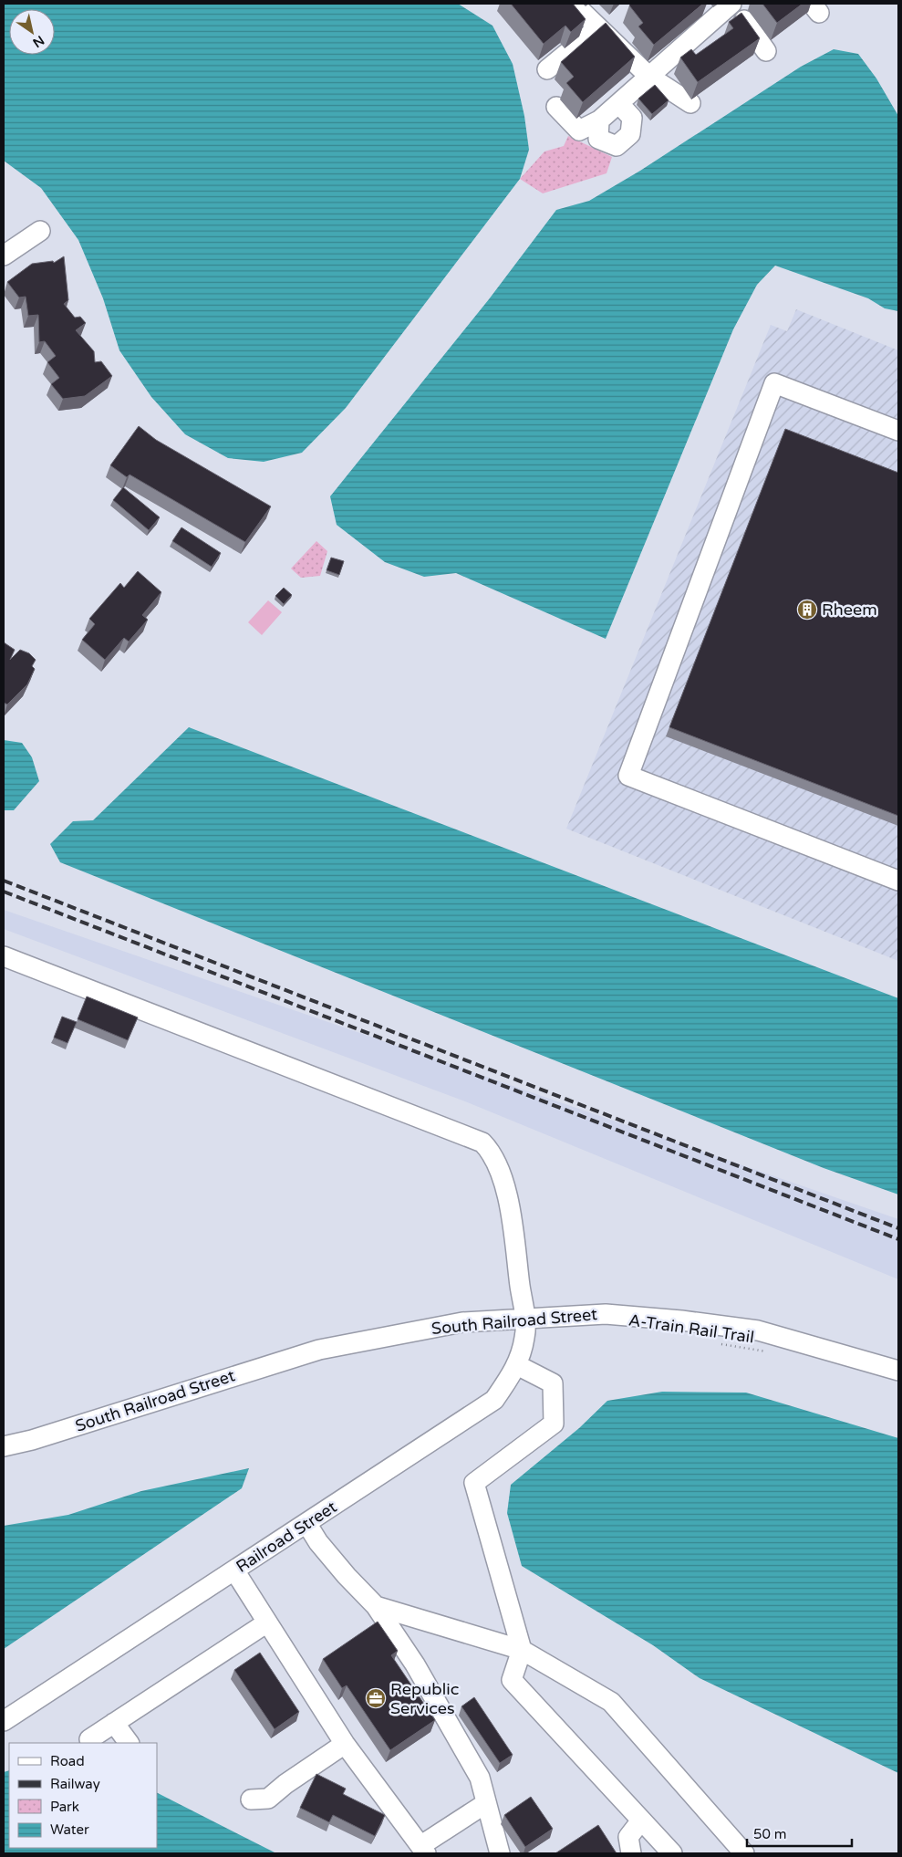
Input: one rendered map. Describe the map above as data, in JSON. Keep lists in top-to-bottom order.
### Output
{
  "streets": {
    "street": ["South Railroad Street", "Railroad Street"],
    "path": ["A-Train Rail Trail"]
  },
  "crossings": [
    ["South Railroad Street", "Railroad Street"]
  ],
  "places": {
    "building": ["Rheem"],
    "office": ["Republic Services"]
  },
  "legend": [
    "Road",
    "Railway",
    "Park",
    "Water"
  ],
  "scale_bar": "50 m",
  "north": "bottom right"
}
